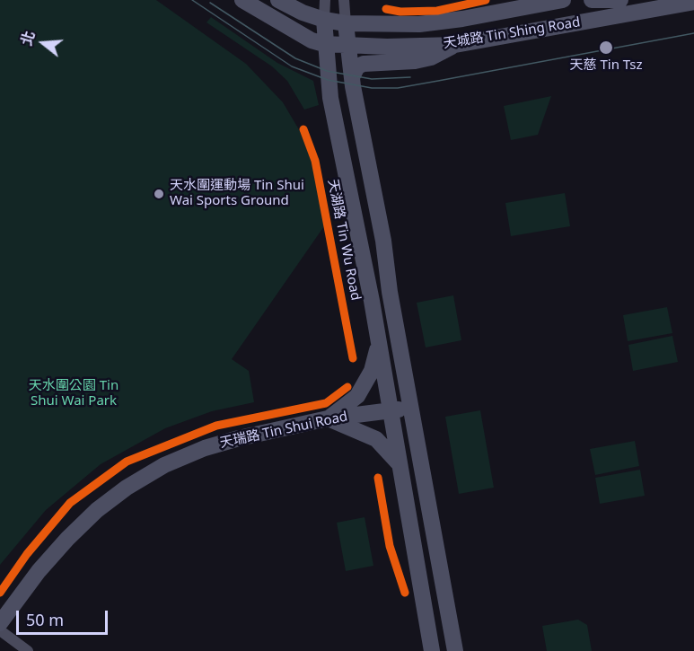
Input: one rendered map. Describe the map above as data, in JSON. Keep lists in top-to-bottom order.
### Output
{
  "streets": {
    "main road": ["天城路 Tin Shing Road", "天湖路 Tin Wu Road", "天瑞路 Tin Shui Road"]
  },
  "crossings": [
    ["天城路 Tin Shing Road", "天湖路 Tin Wu Road"],
    ["天湖路 Tin Wu Road", "天瑞路 Tin Shui Road"]
  ],
  "parks": ["天水圍公園 Tin Shui Wai Park"],
  "places": ["天慈 Tin Tsz", "天水圍運動場 Tin Shui Wai Sports Ground"],
  "scale_bar": "50 m",
  "north": "left"
}
